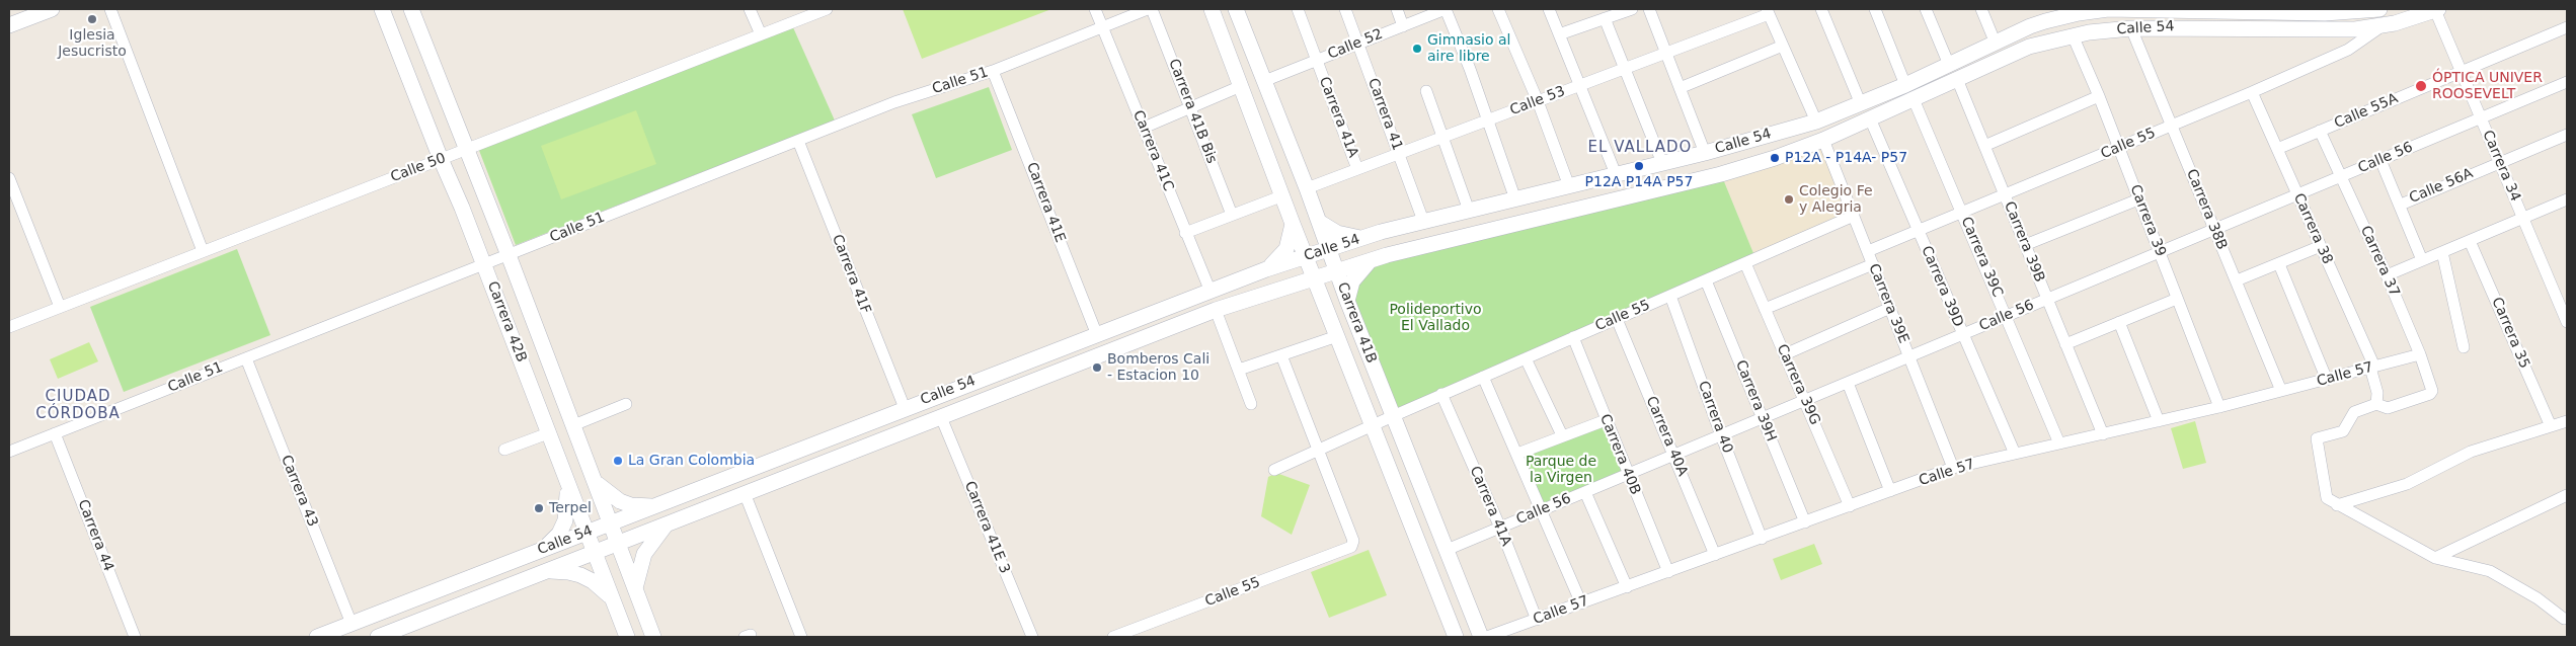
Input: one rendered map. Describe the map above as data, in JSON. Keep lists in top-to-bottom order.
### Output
{
  "streets": {
    "main road": ["Calle 54", "Carrera 42B", "Carrera 41B"],
    "street": [
      "Calle 52",
      "Calle 51",
      "Calle 53",
      "Carrera 41B Bis",
      "Calle 55A",
      "Carrera 41",
      "Carrera 41A",
      "Calle 55",
      "Carrera 41C",
      "Calle 56",
      "Carrera 34",
      "Calle 50",
      "Calle 56A",
      "Carrera 41E",
      "Carrera 38B",
      "Carrera 39",
      "Carrera 38",
      "Carrera 39B",
      "Carrera 39C",
      "Carrera 37",
      "Carrera 41F",
      "Carrera 39D",
      "Carrera 39E",
      "Carrera 35",
      "Calle 57",
      "Carrera 39G",
      "Carrera 39H",
      "Carrera 40",
      "Carrera 40A",
      "Carrera 40B",
      "Carrera 43",
      "Carrera 41E 3",
      "Carrera 44"
    ]
  },
  "crossings": [
    ["Calle 54", "Carrera 41"],
    ["Calle 54", "Calle 55"],
    ["Calle 54", "Carrera 41C"],
    ["Calle 54", "Carrera 34"],
    ["Calle 54", "Carrera 41E"],
    ["Calle 54", "Carrera 38B"],
    ["Calle 54", "Carrera 39"],
    ["Calle 54", "Carrera 39B"],
    ["Calle 54", "Carrera 39C"],
    ["Calle 54", "Carrera 41F"],
    ["Calle 54", "Carrera 39D"],
    ["Calle 54", "Carrera 39E"],
    ["Calle 54", "Carrera 42B"],
    ["Calle 54", "Carrera 41B"],
    ["Calle 54", "Carrera 43"],
    ["Calle 54", "Carrera 41E 3"],
    ["Calle 52", "Carrera 41"],
    ["Calle 52", "Carrera 41A"],
    ["Calle 52", "Carrera 41B"],
    ["Calle 51", "Carrera 41B Bis"],
    ["Calle 51", "Carrera 41C"],
    ["Calle 51", "Carrera 41E"],
    ["Calle 51", "Carrera 41F"],
    ["Calle 51", "Carrera 42B"],
    ["Calle 51", "Carrera 43"],
    ["Calle 51", "Carrera 44"],
    ["Calle 53", "Carrera 41"],
    ["Calle 53", "Carrera 41A"],
    ["Calle 53", "Carrera 41B"],
    ["Calle 55A", "Carrera 34"],
    ["Calle 55A", "Carrera 38"],
    ["Calle 55A", "Carrera 37"],
    ["Carrera 41A", "Calle 55"],
    ["Carrera 41A", "Calle 56"],
    ["Carrera 41A", "Calle 57"],
    ["Calle 55", "Carrera 38B"],
    ["Calle 55", "Carrera 39"],
    ["Calle 55", "Carrera 38"],
    ["Calle 55", "Carrera 39B"],
    ["Calle 55", "Carrera 39C"],
    ["Calle 55", "Carrera 39D"],
    ["Calle 55", "Carrera 39E"],
    ["Calle 55", "Carrera 41B"],
    ["Calle 55", "Carrera 39G"],
    ["Calle 55", "Carrera 39H"],
    ["Calle 55", "Carrera 40"],
    ["Calle 55", "Carrera 40A"],
    ["Calle 55", "Carrera 40B"],
    ["Calle 56", "Carrera 34"],
    ["Calle 56", "Carrera 38B"],
    ["Calle 56", "Carrera 39"],
    ["Calle 56", "Carrera 38"],
    ["Calle 56", "Carrera 39B"],
    ["Calle 56", "Carrera 39C"],
    ["Calle 56", "Carrera 37"],
    ["Calle 56", "Carrera 39D"],
    ["Calle 56", "Carrera 39E"],
    ["Calle 56", "Carrera 41B"],
    ["Calle 56", "Carrera 39G"],
    ["Calle 56", "Carrera 39H"],
    ["Calle 56", "Carrera 40"],
    ["Calle 56", "Carrera 40A"],
    ["Calle 56", "Carrera 40B"],
    ["Carrera 34", "Calle 56A"],
    ["Calle 50", "Carrera 42B"],
    ["Carrera 38B", "Calle 57"],
    ["Carrera 39", "Calle 57"],
    ["Carrera 38", "Carrera 37"],
    ["Carrera 38", "Calle 57"],
    ["Carrera 39B", "Calle 57"],
    ["Carrera 39C", "Calle 57"],
    ["Carrera 37", "Calle 57"],
    ["Carrera 39D", "Calle 57"],
    ["Carrera 39E", "Calle 57"],
    ["Calle 57", "Carrera 39G"],
    ["Calle 57", "Carrera 39H"],
    ["Calle 57", "Carrera 40"],
    ["Calle 57", "Carrera 40A"],
    ["Calle 57", "Carrera 40B"]
  ],
  "districts": ["EL VALLADO", "CIUDAD CÓRDOBA"],
  "parks": ["Polideportivo El Vallado", "Parque de la Virgen"],
  "places": [
    "Iglesia Jesucristo",
    "Gimnasio al aire libre",
    "ÓPTICA UNIVER ROOSEVELT",
    "P12A - P14A- P57",
    "P12A P14A P57",
    "Colegio Fe y Alegria",
    "Bomberos Cali - Estacion 10",
    "La Gran Colombia",
    "Terpel"
  ]
}
